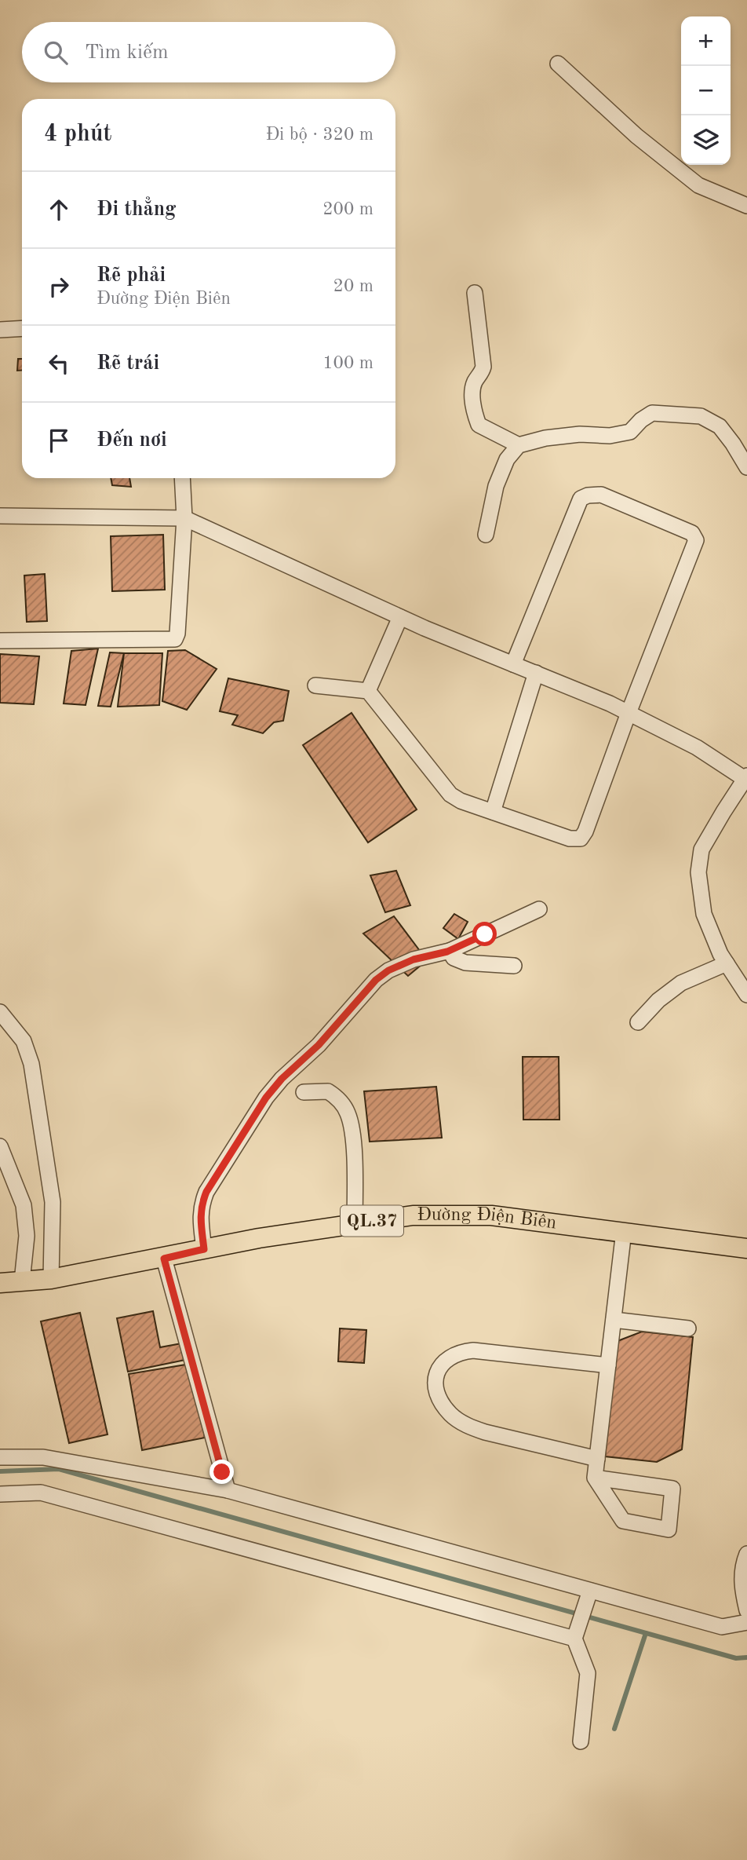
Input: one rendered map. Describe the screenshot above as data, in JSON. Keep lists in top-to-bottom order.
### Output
{
  "streets": {
    "main road": ["Đường Điện Biên", "QL.37"]
  },
  "page": {
    "map_buttons": ["+", "−"],
    "search": "Tìm kiếm",
    "heading": ["4 phút", "Đi bộ · 320 m"],
    "list": [
      ["Đi thẳng", "200 m"],
      ["Rẽ phải", "Đường Điện Biên", "20 m"],
      ["Rẽ trái", "100 m"],
      "Đến nơi"
    ]
  }
}
